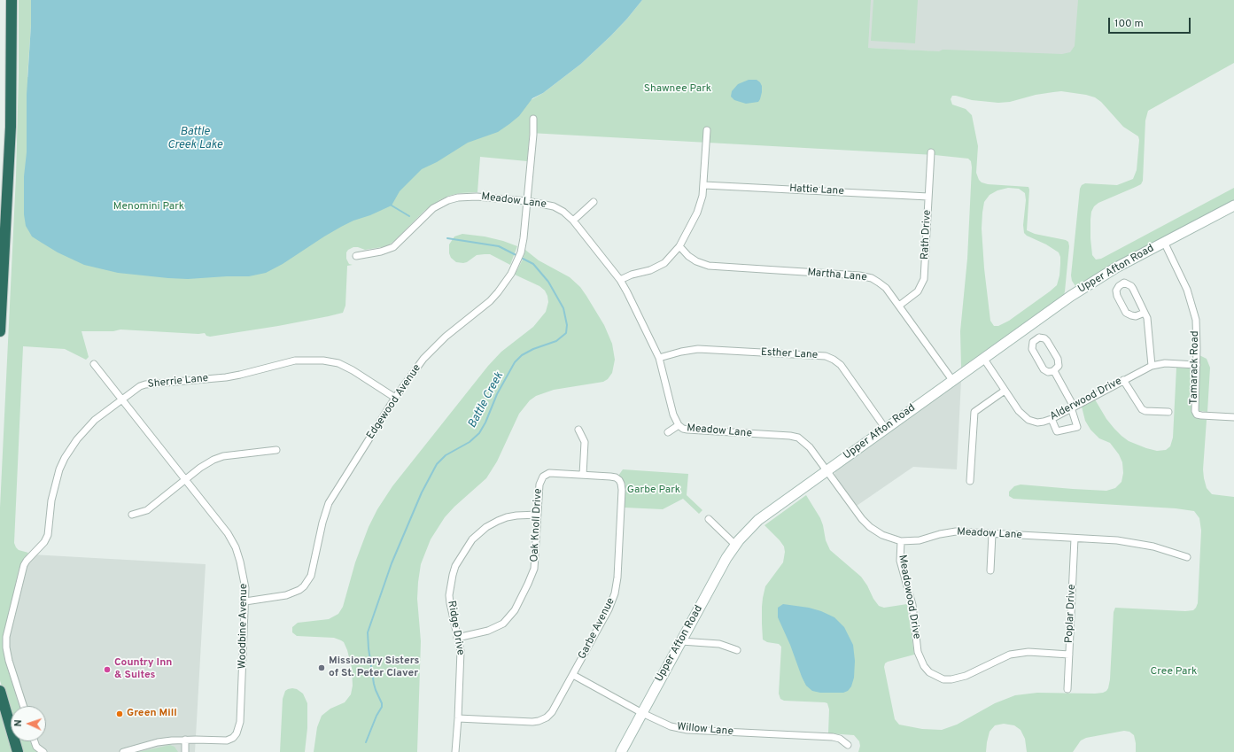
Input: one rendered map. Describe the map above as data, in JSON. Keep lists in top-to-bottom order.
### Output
{
  "streets": {
    "street": [
      "Hattie Lane",
      "Meadow Lane",
      "Rath Drive",
      "Upper Afton Road",
      "Martha Lane",
      "Esther Lane",
      "Tamarack Road",
      "Sherrie Lane",
      "Alderwood Drive",
      "Edgewood Avenue",
      "Oak Knoll Drive",
      "Meadowood Drive",
      "Poplar Drive",
      "Woodbine Avenue",
      "Ridge Drive",
      "Garbe Avenue",
      "Willow Lane"
    ]
  },
  "crossings": [
    ["Hattie Lane", "Rath Drive"],
    ["Meadow Lane", "Upper Afton Road"],
    ["Meadow Lane", "Esther Lane"],
    ["Meadow Lane", "Edgewood Avenue"],
    ["Meadow Lane", "Meadowood Drive"],
    ["Meadow Lane", "Poplar Drive"],
    ["Rath Drive", "Martha Lane"],
    ["Upper Afton Road", "Martha Lane"],
    ["Upper Afton Road", "Esther Lane"],
    ["Upper Afton Road", "Tamarack Road"],
    ["Upper Afton Road", "Alderwood Drive"],
    ["Upper Afton Road", "Willow Lane"],
    ["Tamarack Road", "Alderwood Drive"],
    ["Sherrie Lane", "Edgewood Avenue"],
    ["Sherrie Lane", "Woodbine Avenue"],
    ["Edgewood Avenue", "Woodbine Avenue"],
    ["Oak Knoll Drive", "Ridge Drive"],
    ["Oak Knoll Drive", "Garbe Avenue"],
    ["Meadowood Drive", "Poplar Drive"],
    ["Ridge Drive", "Garbe Avenue"],
    ["Garbe Avenue", "Willow Lane"]
  ],
  "water": ["Battle Creek Lake", "Battle Creek"],
  "parks": [
    "Shawnee Park",
    "Menomini Park",
    "Garbe Park",
    "Cree Park"
  ],
  "places": ["Missionary Sisters of St. Peter Claver", "Country Inn & Suites", "Green Mill"],
  "scale_bar": "100 m",
  "north": "left"
}
